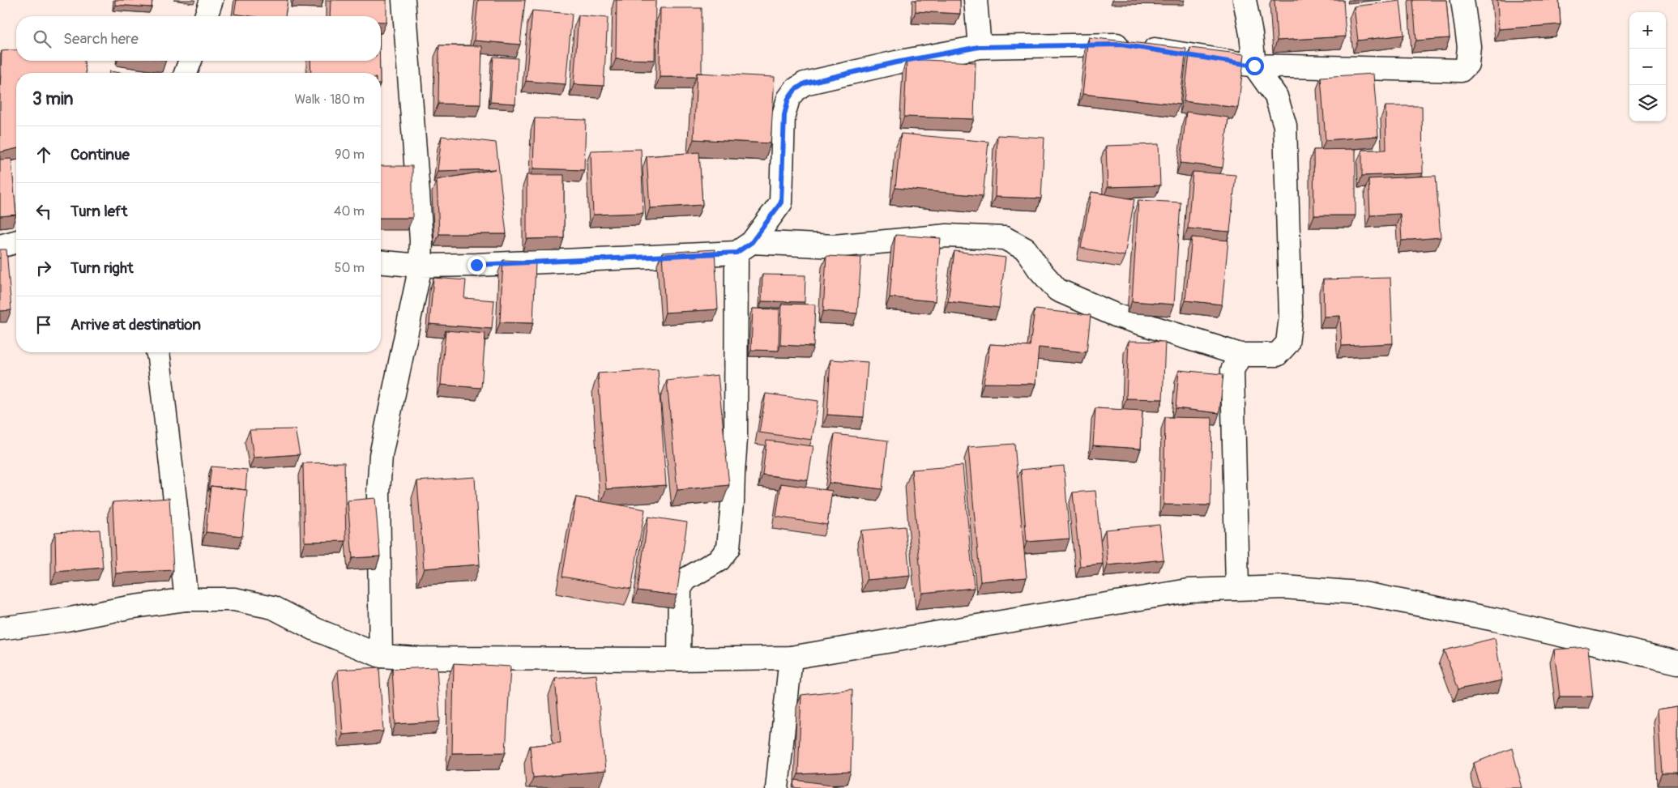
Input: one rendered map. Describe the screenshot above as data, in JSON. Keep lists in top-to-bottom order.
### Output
{
  "page": {
    "map_buttons": ["+", "−"],
    "search": "Search here",
    "heading": ["3 min", "Walk · 180 m"],
    "list": [
      ["Continue", "90 m"],
      ["Turn left", "40 m"],
      ["Turn right", "50 m"],
      "Arrive at destination"
    ]
  }
}
